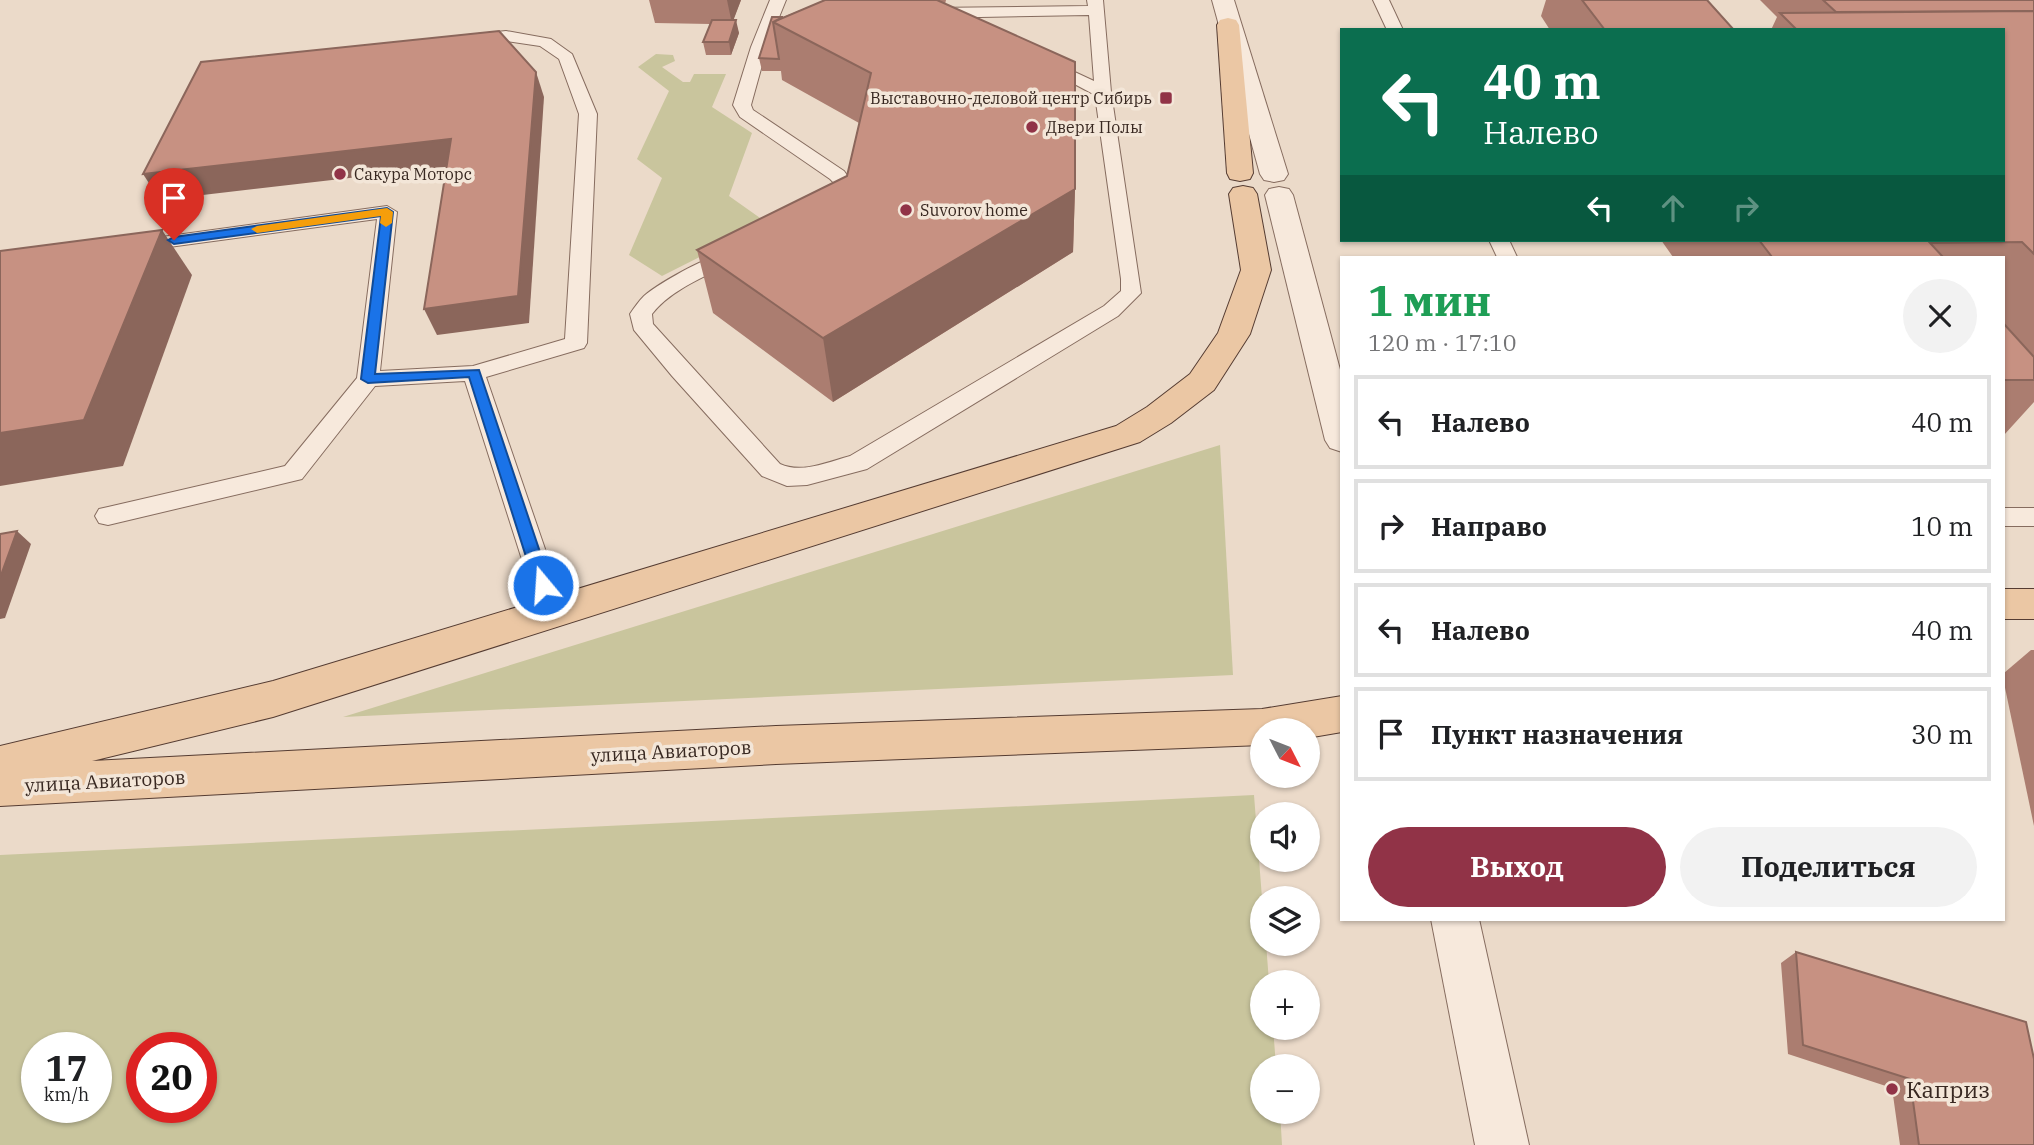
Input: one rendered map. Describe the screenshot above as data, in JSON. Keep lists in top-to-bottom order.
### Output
{
  "streets": {
    "main road": ["улица Авиаторов"]
  },
  "places": {
    "transit": ["Выставочно-деловой центр Сибирь"],
    "other": [
      "Двери Полы",
      "Сакура Моторс",
      "Suvorov home",
      "Каприз"
    ]
  },
  "north": "bottom right",
  "page": {
    "turn": ["40 m", "Налево"],
    "heading": ["1 мин", "120 m · 17:10"],
    "list": [
      {
        "name": "Налево",
        "value": "40 m"
      },
      {
        "name": "Направо",
        "value": "10 m"
      },
      {
        "name": "Налево",
        "value": "40 m"
      },
      {
        "name": "Пункт назначения",
        "value": "30 m"
      }
    ],
    "map_buttons": ["+", "−"],
    "buttons": ["Выход", "Поделиться"],
    "speed": "17 km/h",
    "limit": "20"
  }
}
